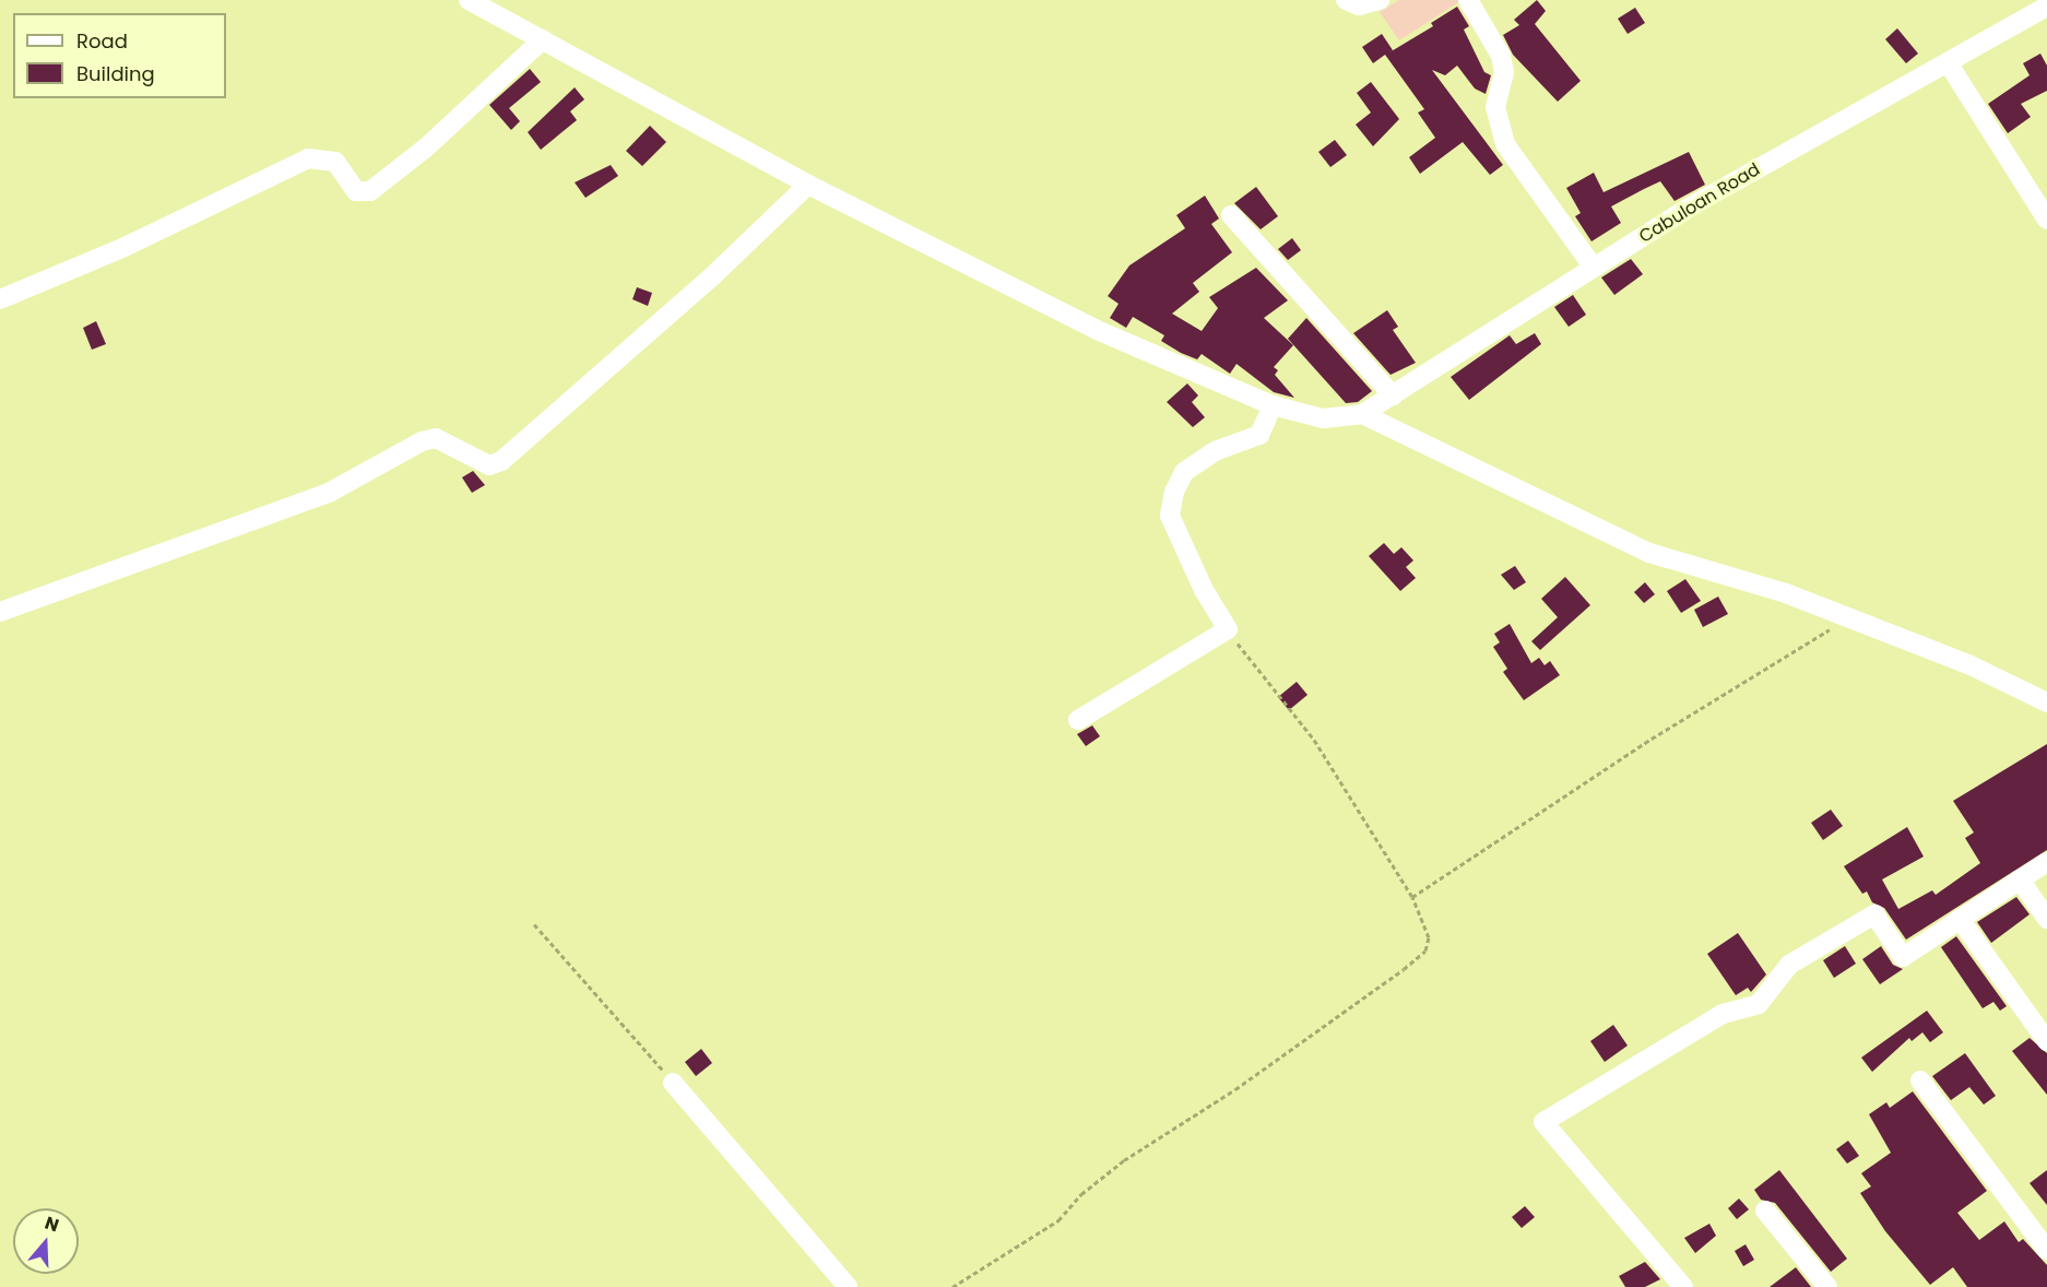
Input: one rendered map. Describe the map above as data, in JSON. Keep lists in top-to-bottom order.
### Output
{
  "streets": {
    "street": ["Cabuloan Road"]
  },
  "legend": ["Road", "Building"],
  "north": "top"
}
